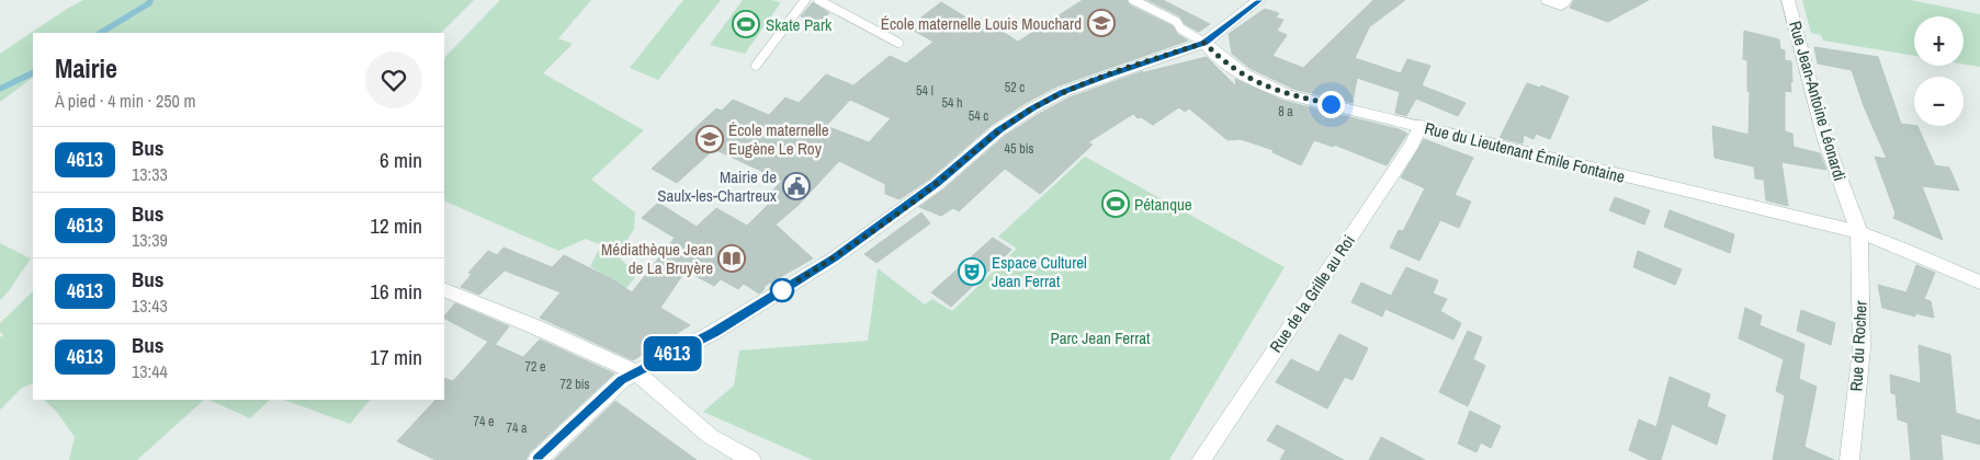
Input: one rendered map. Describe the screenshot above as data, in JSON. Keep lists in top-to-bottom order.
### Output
{
  "streets": {
    "street": [
      "Rue Jean-Antoine Léonardi",
      "Rue du Lieutenant Émile Fontaine",
      "Rue de la Grille au Roi",
      "Rue du Rocher"
    ]
  },
  "crossings": [
    ["Rue Jean-Antoine Léonardi", "Rue du Lieutenant Émile Fontaine"],
    ["Rue Jean-Antoine Léonardi", "Rue du Rocher"],
    ["Rue du Lieutenant Émile Fontaine", "Rue de la Grille au Roi"],
    ["Rue du Lieutenant Émile Fontaine", "Rue du Rocher"]
  ],
  "parks": ["Parc Jean Ferrat"],
  "places": {
    "school or university": ["École maternelle Louis Mouchard", "École maternelle Eugène Le Roy"],
    "sports": ["Skate Park", "Pétanque"],
    "public building": ["Mairie de Saulx-les-Chartreux"],
    "library": ["Médiathèque Jean de La Bruyère"],
    "theatre": ["Espace Culturel Jean Ferrat"]
  },
  "lines": ["bus line 4613"],
  "house_numbers": [
    "52 c",
    "54 l",
    "54 h",
    "8 a",
    "54 c",
    "45 bis",
    "72 e",
    "72 bis",
    "74 e",
    "74 a"
  ],
  "page": {
    "on_map": "4613",
    "map_buttons": ["+", "−"],
    "heading": ["Mairie", "À pied · 4 min · 250 m"],
    "list": [
      {
        "mark": "4613",
        "name": "Bus",
        "note": "13:33",
        "value": "6 min"
      },
      {
        "mark": "4613",
        "name": "Bus",
        "note": "13:39",
        "value": "12 min"
      },
      {
        "mark": "4613",
        "name": "Bus",
        "note": "13:43",
        "value": "16 min"
      },
      {
        "mark": "4613",
        "name": "Bus",
        "note": "13:44",
        "value": "17 min"
      }
    ]
  }
}
